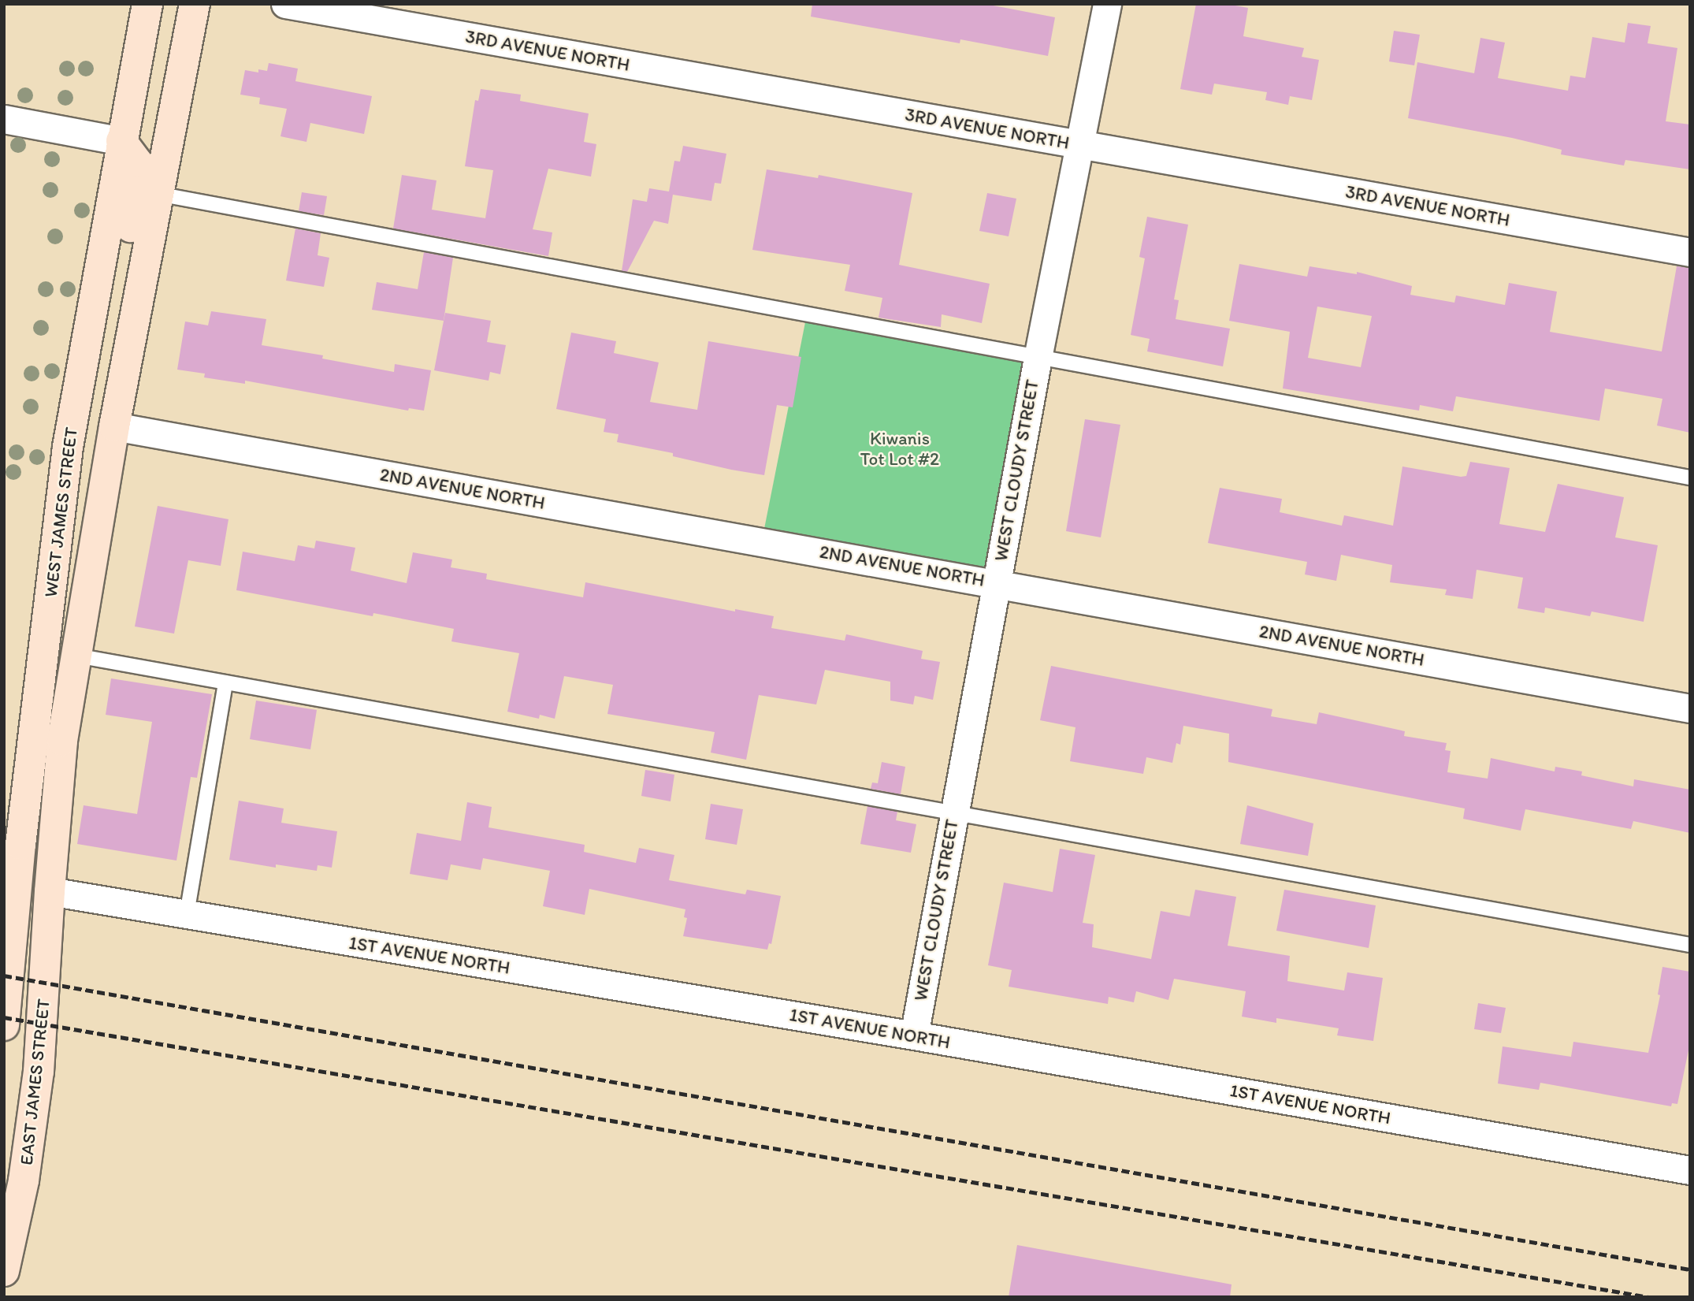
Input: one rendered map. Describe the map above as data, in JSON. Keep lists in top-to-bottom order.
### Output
{
  "streets": {
    "main road": ["WEST JAMES STREET", "EAST JAMES STREET"],
    "street": [
      "3RD AVENUE NORTH",
      "WEST CLOUDY STREET",
      "2ND AVENUE NORTH",
      "1ST AVENUE NORTH"
    ]
  },
  "crossings": [
    ["3RD AVENUE NORTH", "WEST CLOUDY STREET"],
    ["WEST CLOUDY STREET", "2ND AVENUE NORTH"],
    ["WEST CLOUDY STREET", "1ST AVENUE NORTH"],
    ["2ND AVENUE NORTH", "WEST JAMES STREET"],
    ["WEST JAMES STREET", "1ST AVENUE NORTH"],
    ["WEST JAMES STREET", "EAST JAMES STREET"],
    ["1ST AVENUE NORTH", "EAST JAMES STREET"]
  ],
  "parks": ["Kiwanis Tot Lot #2"]
}
